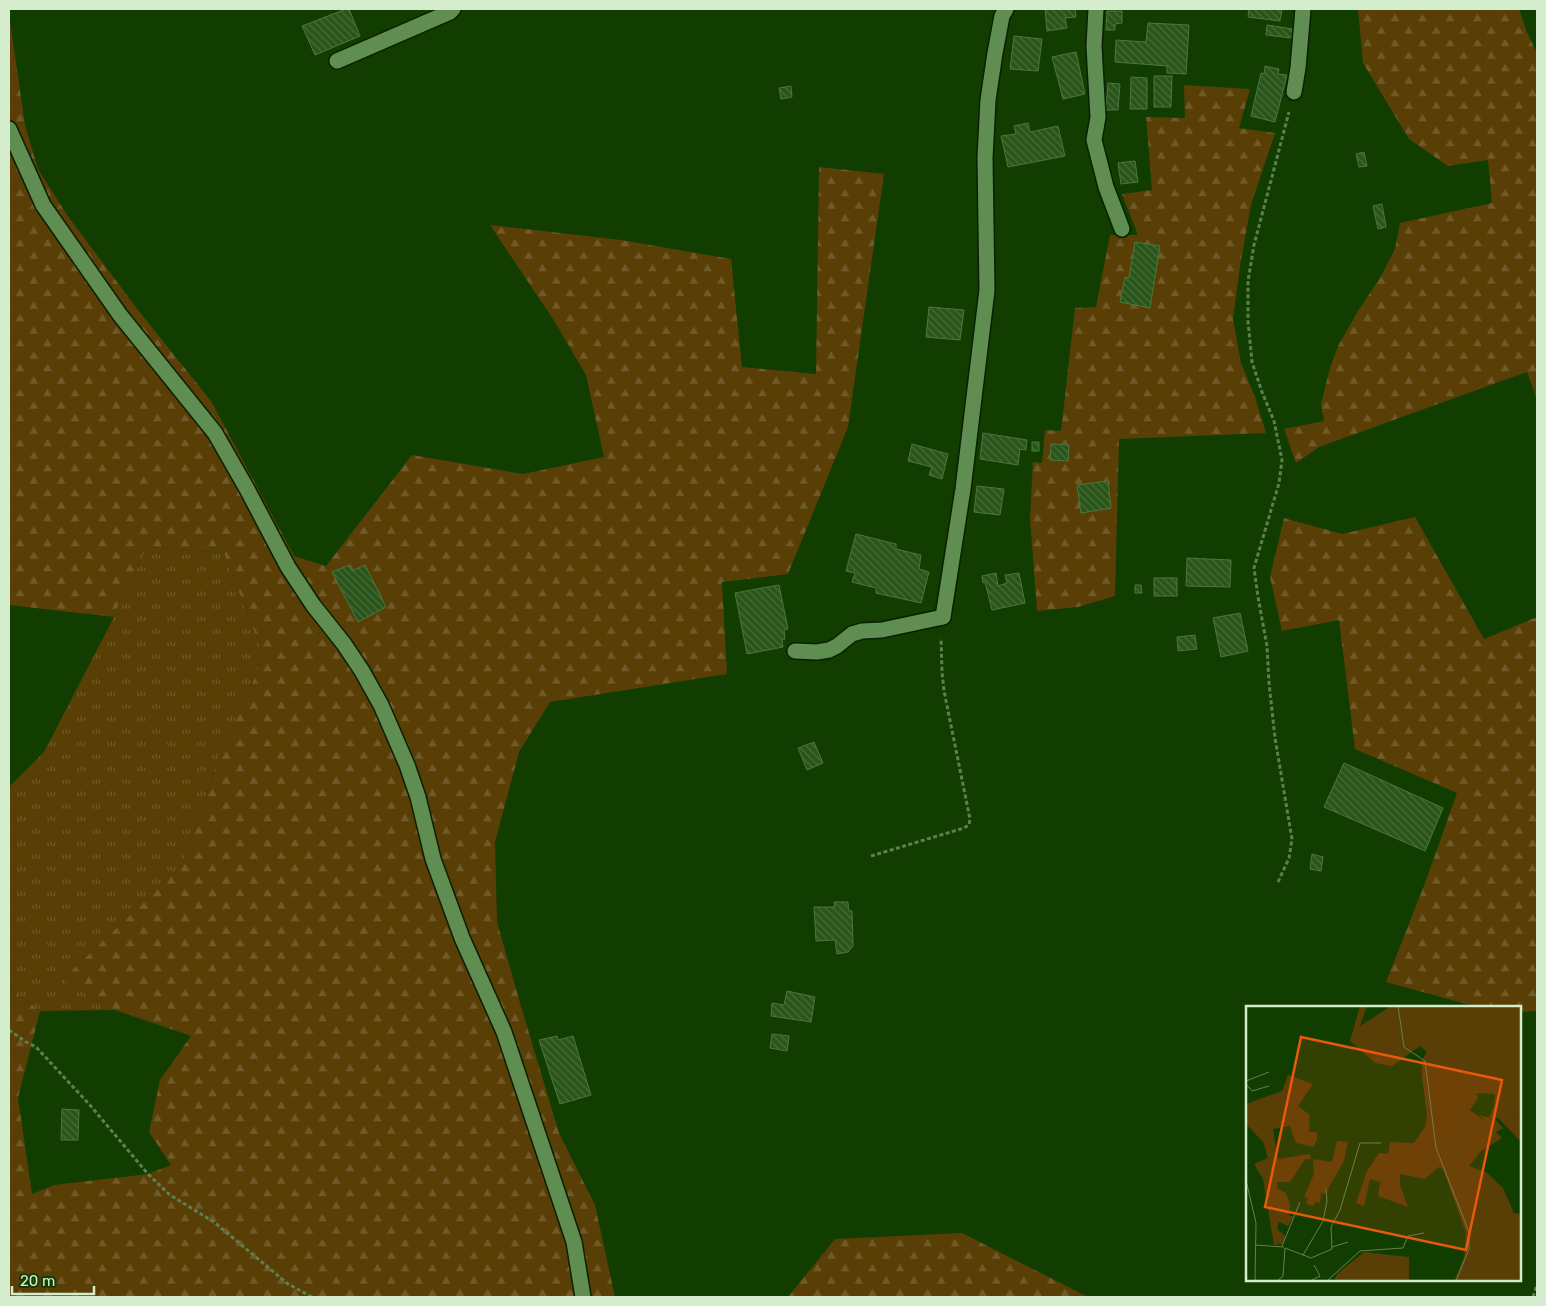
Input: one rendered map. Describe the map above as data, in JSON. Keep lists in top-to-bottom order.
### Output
{
  "scale_bar": "20 m"
}
